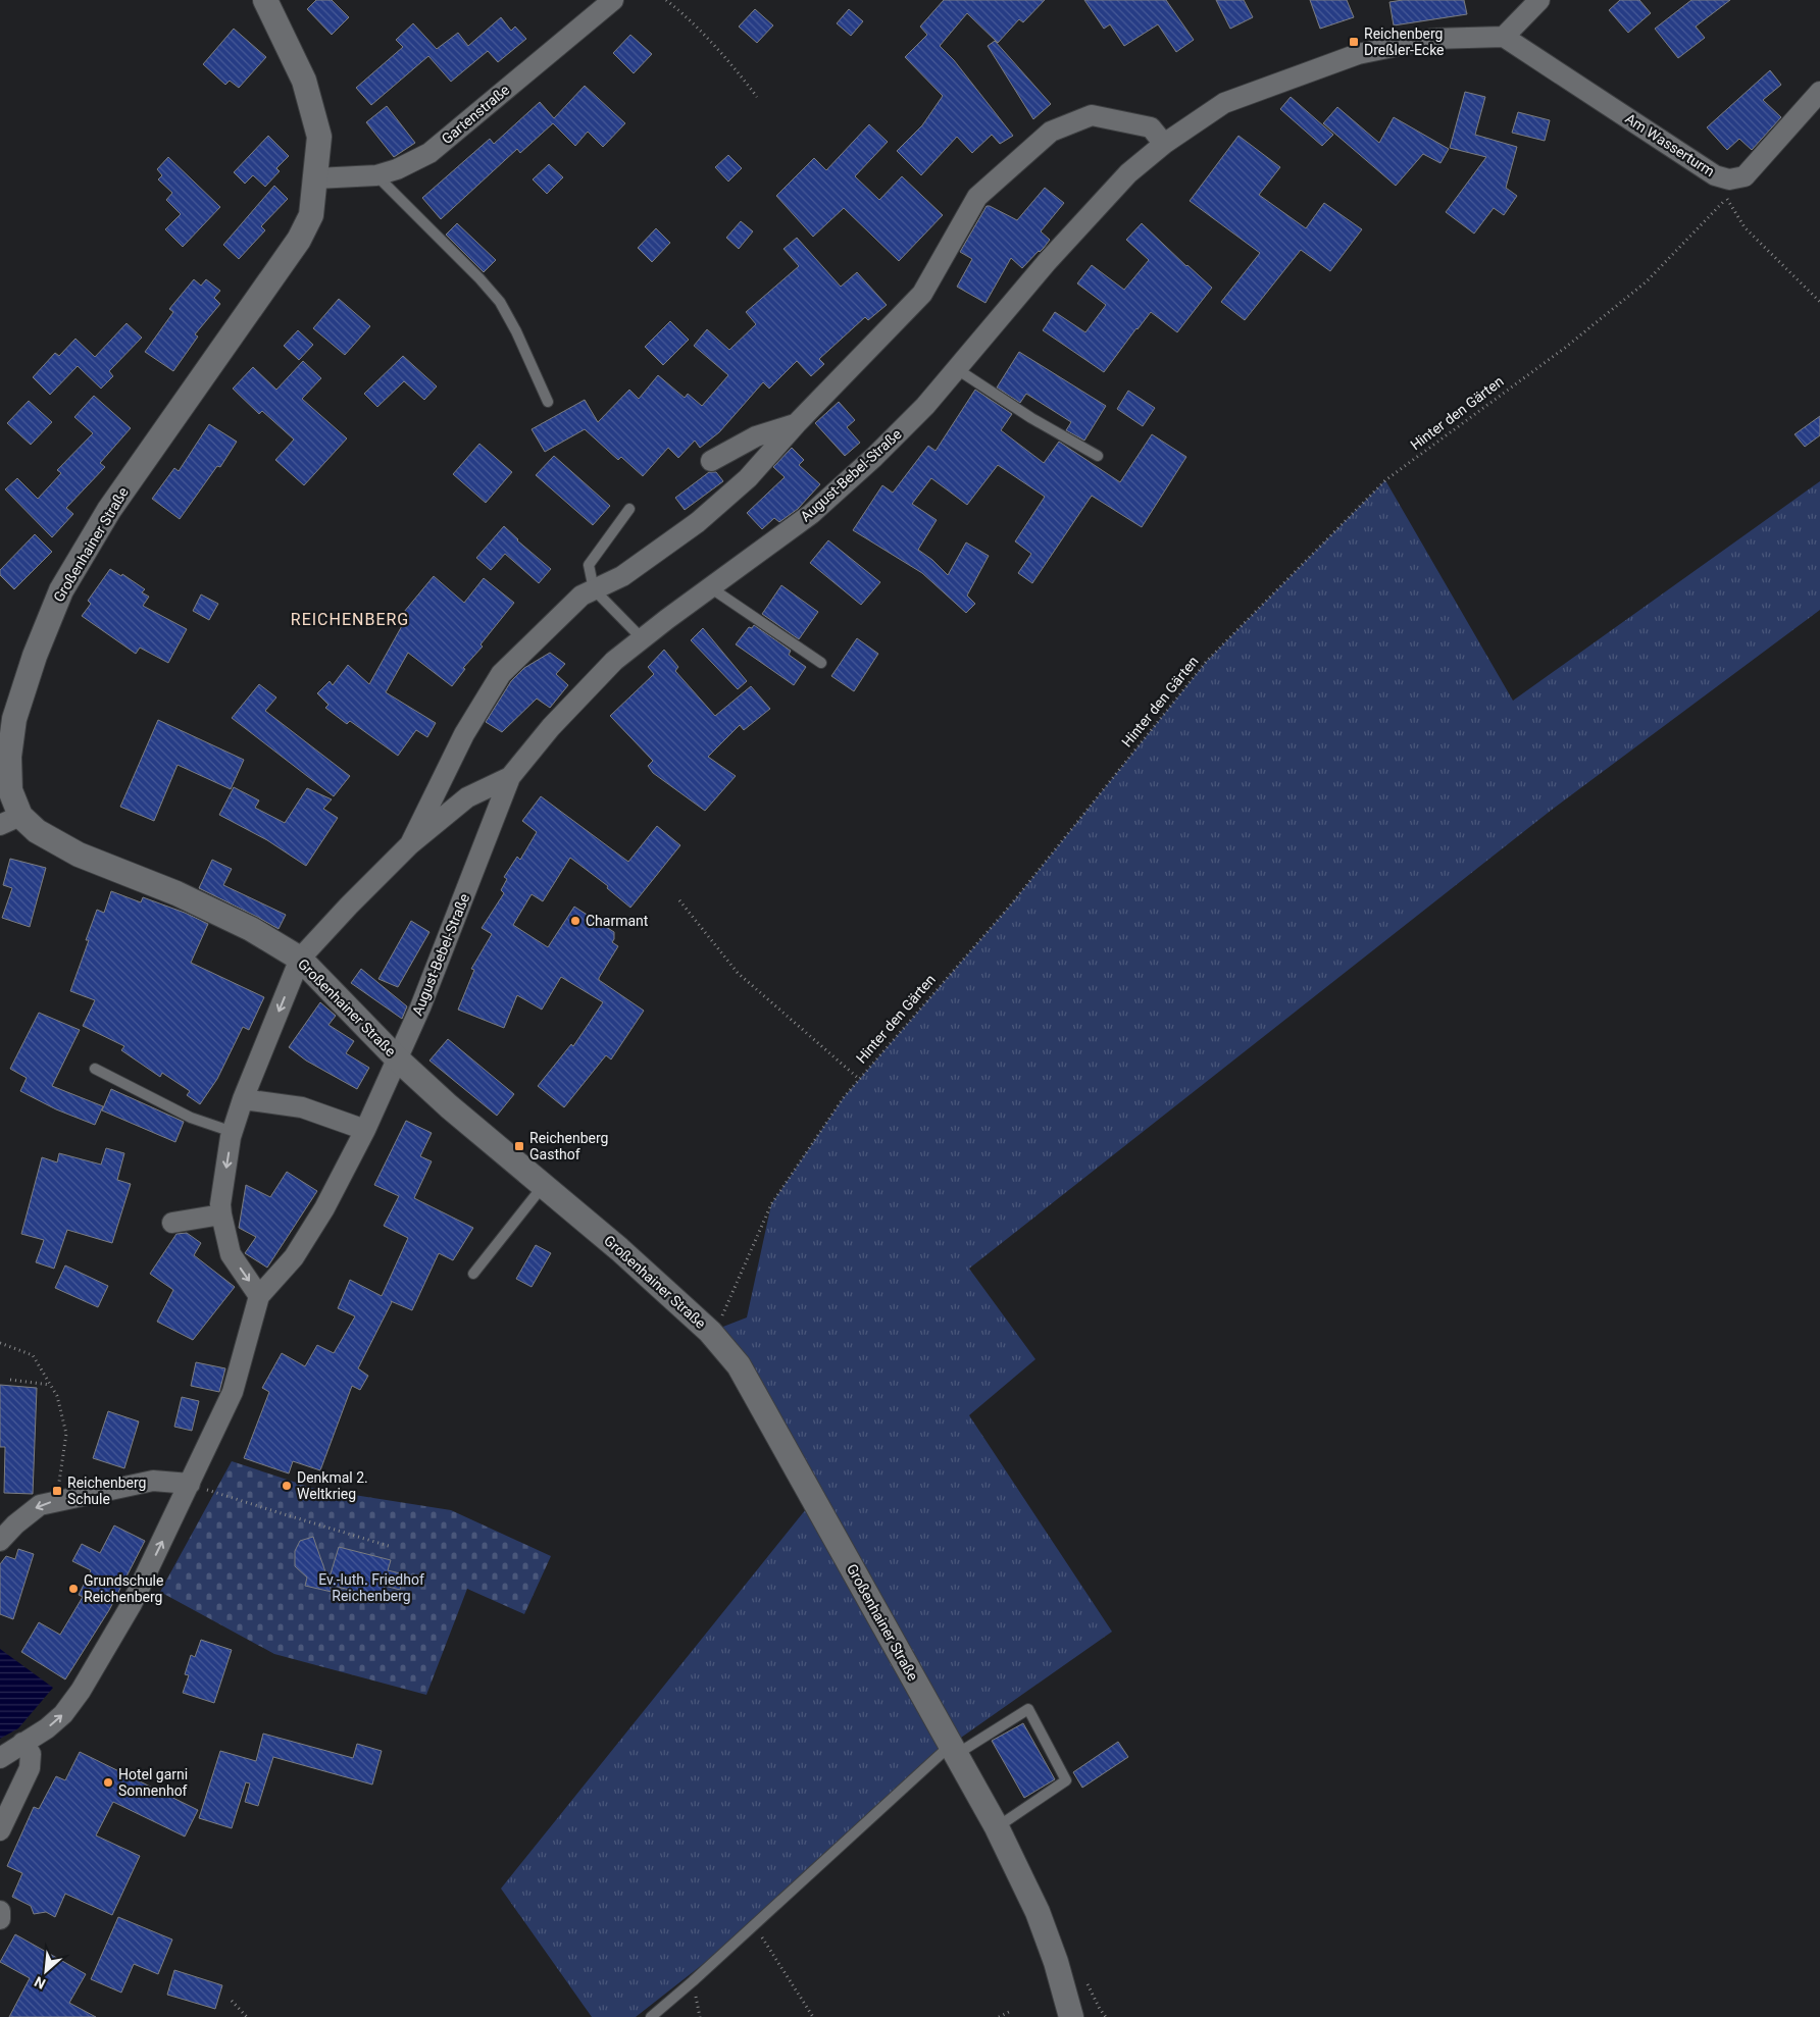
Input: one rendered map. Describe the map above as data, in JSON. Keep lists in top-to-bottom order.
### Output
{
  "streets": {
    "street": [
      "Gartenstraße",
      "Am Wasserturm",
      "August-Bebel-Straße",
      "Großenhainer Straße"
    ],
    "path": ["Hinter den Gärten"]
  },
  "crossings": [
    ["Gartenstraße", "Großenhainer Straße"],
    ["Am Wasserturm", "Hinter den Gärten"],
    ["Am Wasserturm", "August-Bebel-Straße"],
    ["Hinter den Gärten", "Großenhainer Straße"],
    ["August-Bebel-Straße", "Großenhainer Straße"]
  ],
  "districts": ["REICHENBERG"],
  "parks": ["Ev.-luth. Friedhof Reichenberg"],
  "places": {
    "transit": ["Reichenberg Dreßler-Ecke", "Reichenberg Gasthof", "Reichenberg Schule"],
    "other": [
      "Charmant",
      "Denkmal 2. Weltkrieg",
      "Grundschule Reichenberg",
      "Hotel garni Sonnenhof"
    ]
  },
  "north": "bottom left"
}
